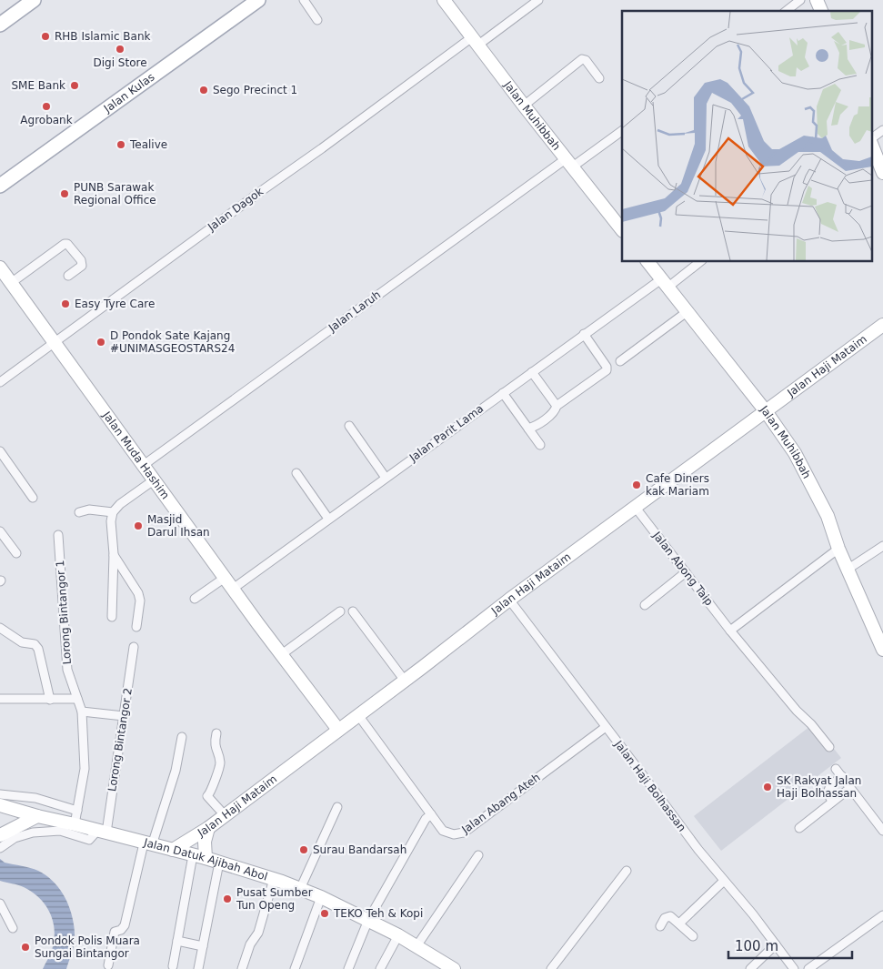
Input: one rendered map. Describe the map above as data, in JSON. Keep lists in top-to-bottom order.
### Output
{
  "streets": {
    "main road": ["Jalan Kulas"],
    "street": [
      "Jalan Muhibbah",
      "Jalan Dagok",
      "Jalan Laruh",
      "Jalan Haji Mataim",
      "Jalan Parit Lama",
      "Jalan Muda Hashim",
      "Jalan Abong Taip",
      "Lorong Bintangor 1",
      "Lorong Bintangor 2",
      "Jalan Haji Bolhassan",
      "Jalan Abang Ateh",
      "Jalan Datuk Ajibah Abol"
    ]
  },
  "crossings": [
    ["Jalan Muhibbah", "Jalan Dagok"],
    ["Jalan Muhibbah", "Jalan Laruh"],
    ["Jalan Muhibbah", "Jalan Haji Mataim"],
    ["Jalan Muhibbah", "Jalan Parit Lama"],
    ["Jalan Dagok", "Jalan Muda Hashim"],
    ["Jalan Laruh", "Jalan Muda Hashim"],
    ["Jalan Haji Mataim", "Jalan Muda Hashim"],
    ["Jalan Haji Mataim", "Jalan Abong Taip"],
    ["Jalan Haji Mataim", "Jalan Haji Bolhassan"],
    ["Jalan Haji Mataim", "Jalan Abang Ateh"],
    ["Jalan Haji Mataim", "Jalan Datuk Ajibah Abol"],
    ["Jalan Parit Lama", "Jalan Muda Hashim"],
    ["Lorong Bintangor 1", "Jalan Datuk Ajibah Abol"],
    ["Lorong Bintangor 2", "Jalan Datuk Ajibah Abol"],
    ["Jalan Haji Bolhassan", "Jalan Abang Ateh"]
  ],
  "places": [
    "RHB Islamic Bank",
    "Digi Store",
    "SME Bank",
    "Sego Precinct 1",
    "Agrobank",
    "Tealive",
    "PUNB Sarawak Regional Office",
    "Easy Tyre Care",
    "D Pondok Sate Kajang #UNIMASGEOSTARS24",
    "Cafe Diners kak Mariam",
    "Masjid Darul Ihsan",
    "SK Rakyat Jalan Haji Bolhassan",
    "Surau Bandarsah",
    "Pusat Sumber Tun Openg",
    "TEKO Teh & Kopi",
    "Pondok Polis Muara Sungai Bintangor"
  ],
  "scale_bar": "100 m"
}
